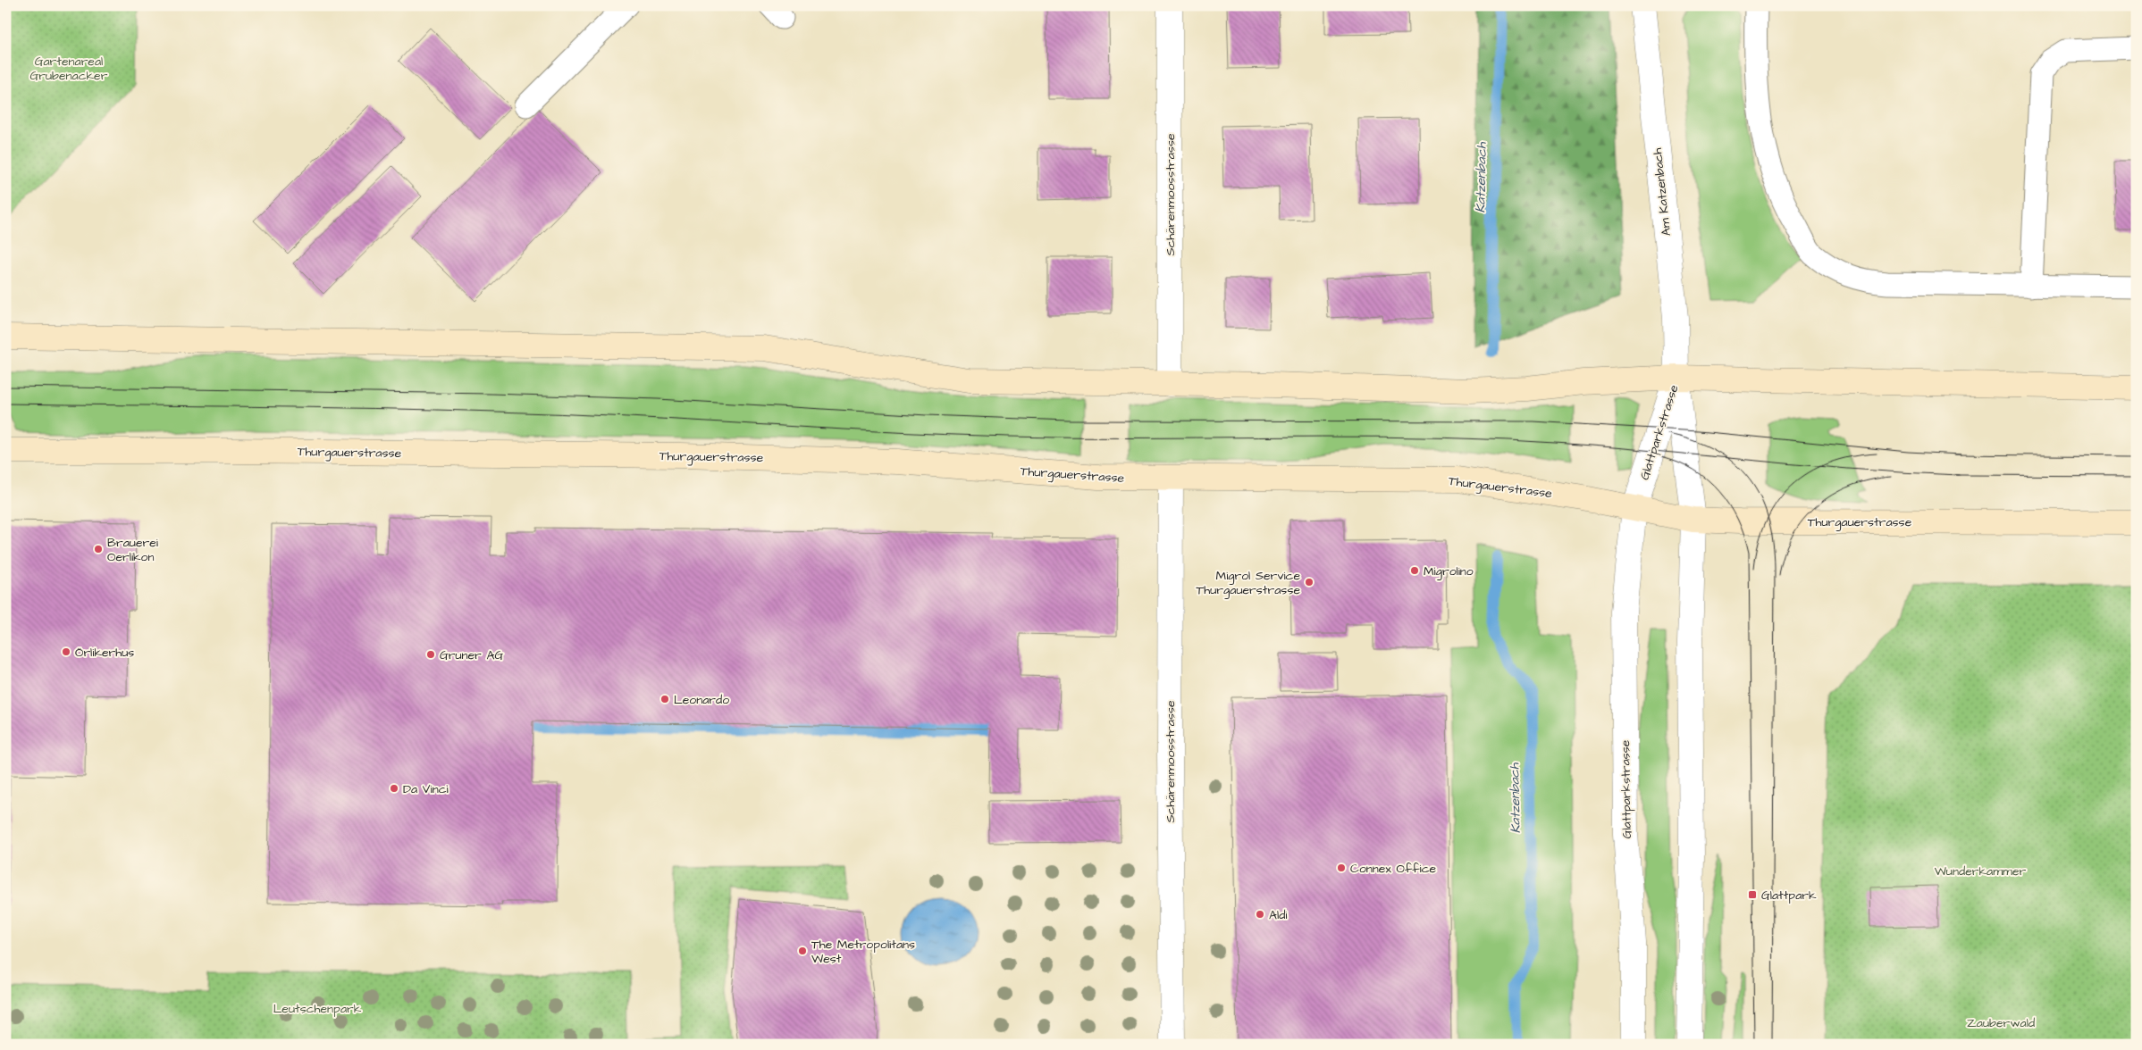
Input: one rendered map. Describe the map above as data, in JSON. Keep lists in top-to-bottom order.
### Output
{
  "streets": {
    "main road": ["Thurgauerstrasse"],
    "street": ["Am Katzenbach", "Schärenmoosstrasse", "Glattparkstrasse"]
  },
  "crossings": [
    ["Am Katzenbach", "Glattparkstrasse"],
    ["Schärenmoosstrasse", "Thurgauerstrasse"],
    ["Glattparkstrasse", "Thurgauerstrasse"]
  ],
  "water": ["Katzenbach"],
  "parks": [
    "Gartenareal Grubenacker",
    "Wunderkammer",
    "Leutschenpark",
    "Zauberwald"
  ],
  "places": {
    "other": [
      "Brauerei Oerlikon",
      "Migrolino",
      "Migrol Service Thurgauerstrasse",
      "Örlikerhus",
      "Gruner AG",
      "Leonardo",
      "Da Vinci",
      "Connex Office",
      "Aldi",
      "The Metropolitans West"
    ],
    "transit": ["Glattpark"]
  }
}
